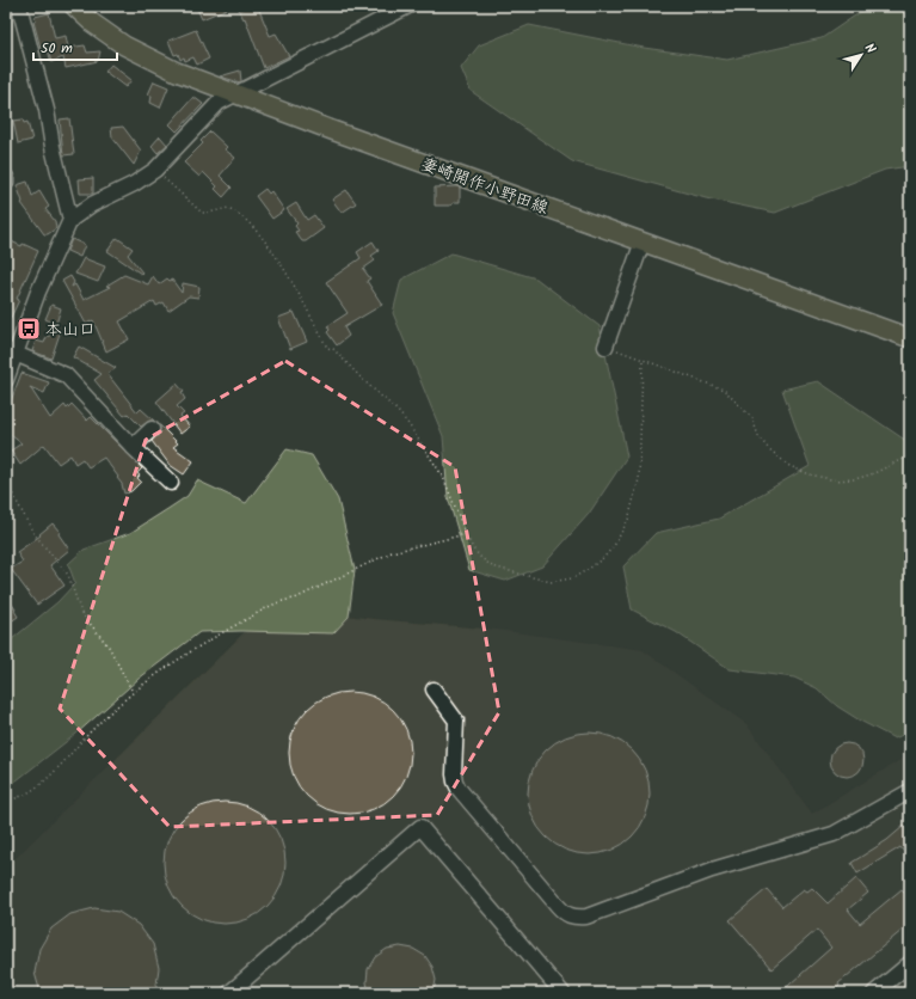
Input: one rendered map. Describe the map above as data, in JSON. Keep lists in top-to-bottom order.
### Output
{
  "streets": {
    "main road": ["妻崎開作小野田線"]
  },
  "places": {
    "bus stop": ["本山口"]
  },
  "scale_bar": "50 m",
  "north": "top right"
}
